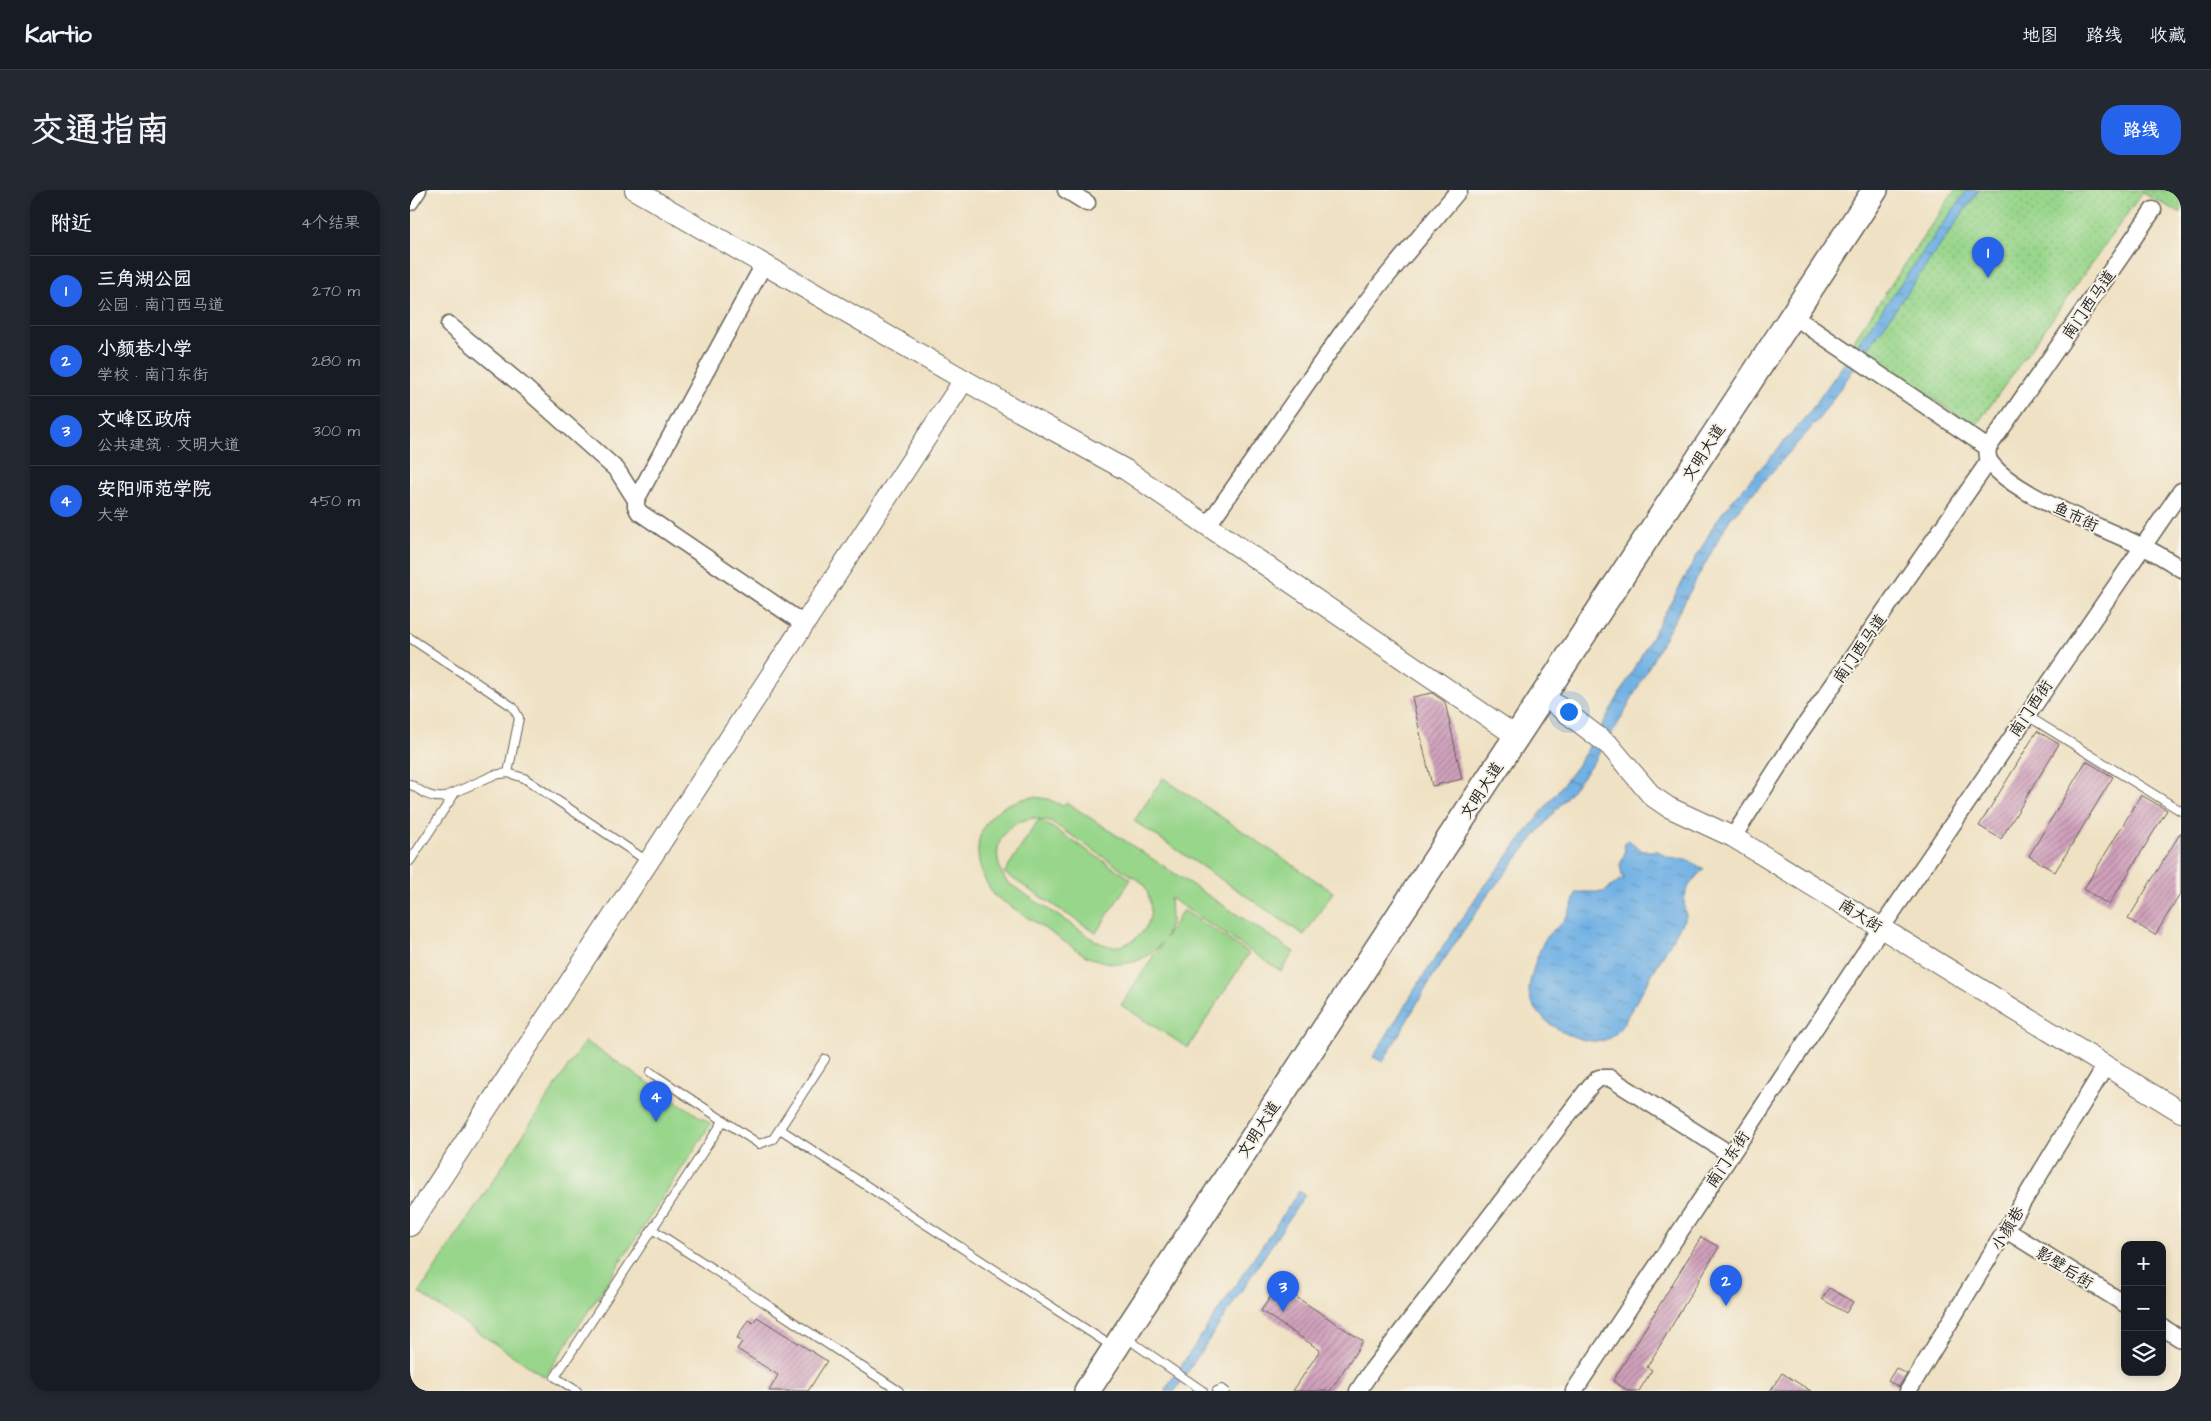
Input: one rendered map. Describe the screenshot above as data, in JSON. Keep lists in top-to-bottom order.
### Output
{
  "streets": {
    "main road": ["文明大道"],
    "street": [
      "南门西马道",
      "鱼市街",
      "南门西街",
      "南大街",
      "南门东街",
      "小颜巷",
      "影壁后街"
    ]
  },
  "crossings": [
    ["南门西马道", "鱼市街"],
    ["南门西马道", "南大街"],
    ["文明大道", "鱼市街"],
    ["文明大道", "南大街"],
    ["鱼市街", "南门西街"],
    ["南门西街", "南大街"],
    ["南门西街", "南门东街"],
    ["南大街", "南门东街"],
    ["南大街", "小颜巷"],
    ["小颜巷", "影壁后街"]
  ],
  "page": {
    "header": "Kartio",
    "nav": ["地图", "路线", "收藏"],
    "title": "交通指南",
    "buttons": "路线",
    "heading": ["附近", "4个结果"],
    "pins": [
      "1",
      "4",
      "2",
      "3"
    ],
    "list": [
      {
        "mark": "1",
        "name": "三角湖公园",
        "note": "公园 · 南门西马道",
        "value": "270 m"
      },
      {
        "mark": "2",
        "name": "小颜巷小学",
        "note": "学校 · 南门东街",
        "value": "280 m"
      },
      {
        "mark": "3",
        "name": "文峰区政府",
        "note": "公共建筑 · 文明大道",
        "value": "300 m"
      },
      {
        "mark": "4",
        "name": "安阳师范学院",
        "note": "大学",
        "value": "450 m"
      }
    ],
    "map_buttons": ["+", "−"]
  }
}
